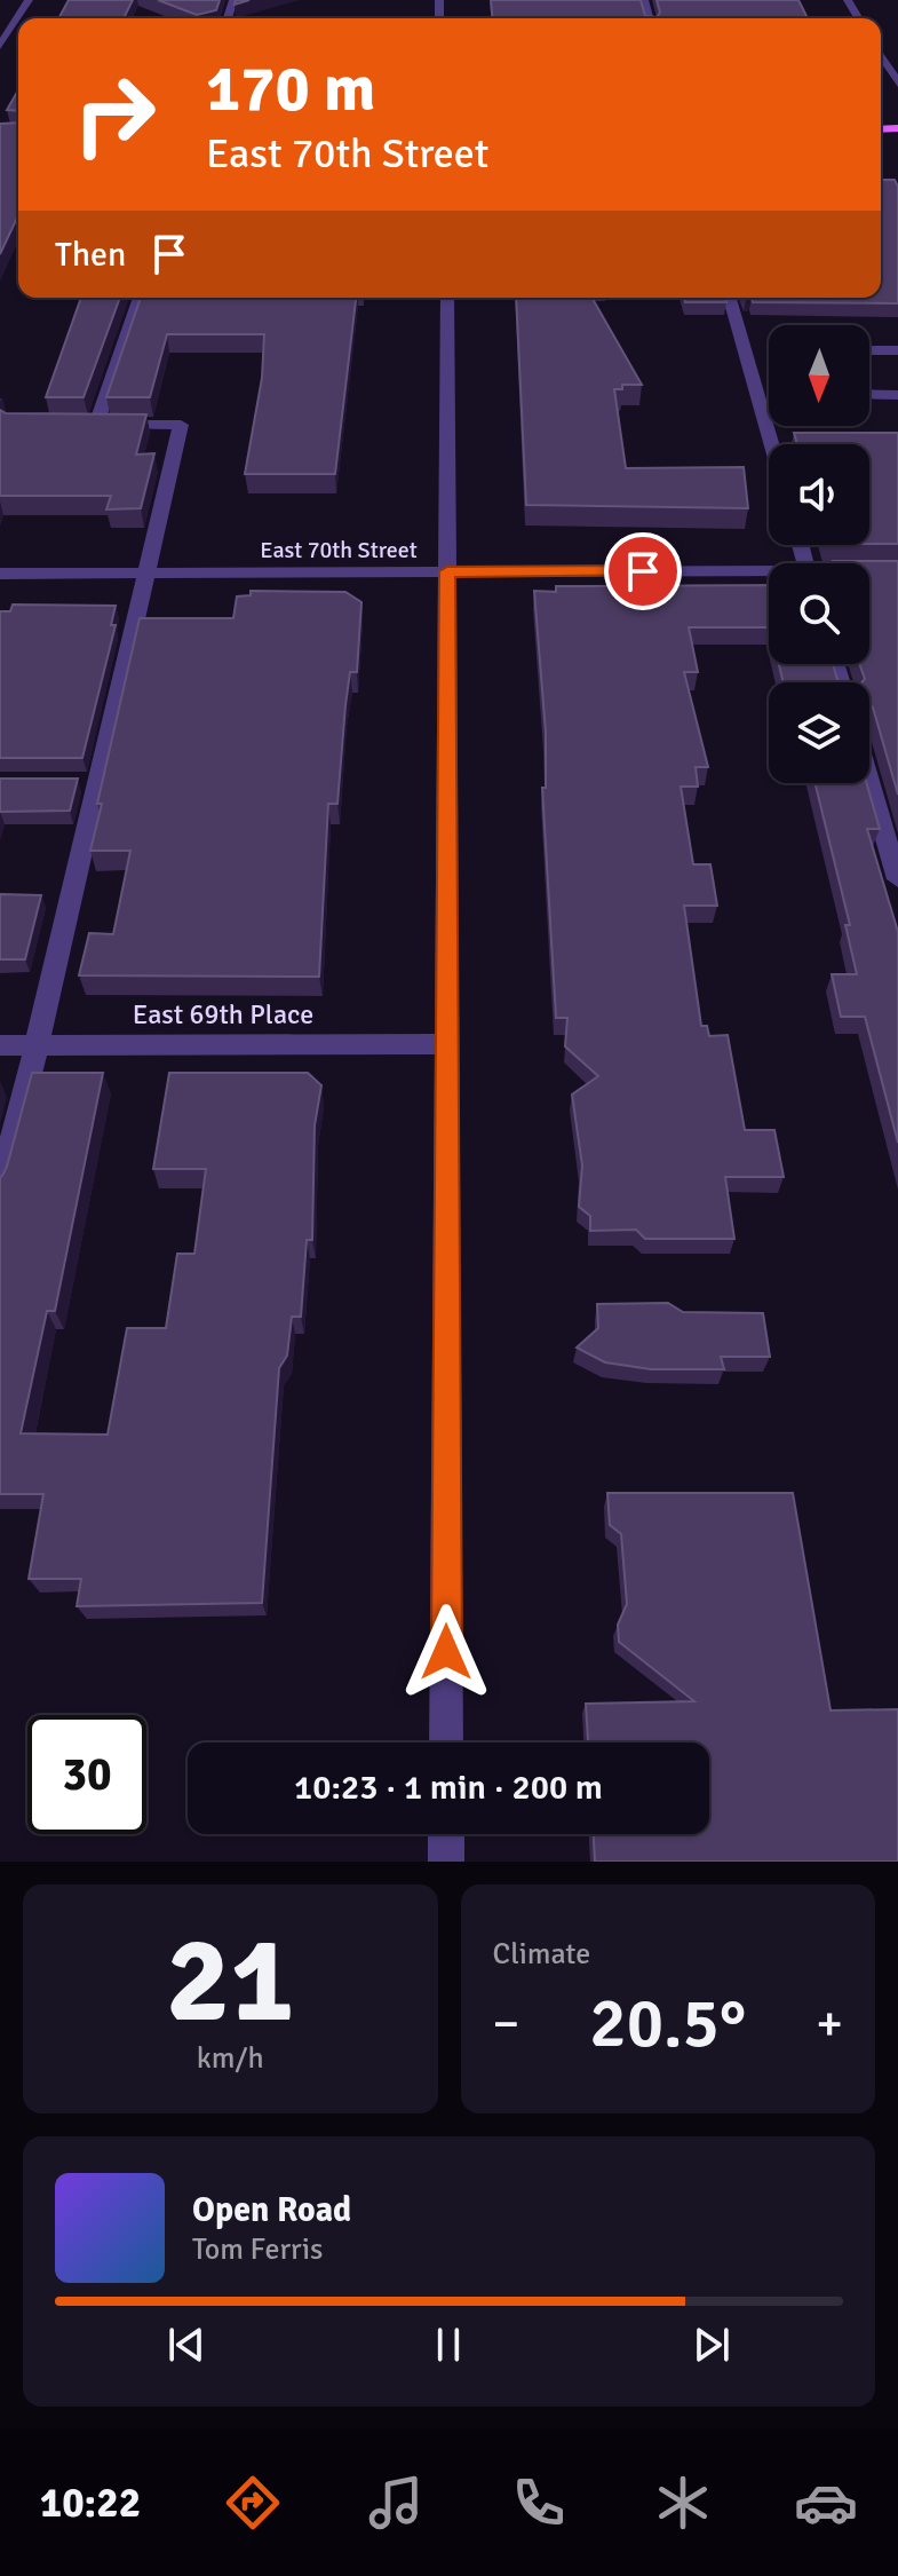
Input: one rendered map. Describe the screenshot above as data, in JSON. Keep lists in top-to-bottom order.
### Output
{
  "streets": {
    "street": ["East 70th Street", "East 69th Place"]
  },
  "north": "bottom",
  "page": {
    "turn": ["170 m", "East 70th Street"],
    "then": "Then",
    "limit": "30",
    "trip": "10:23 · 1 min · 200 m",
    "tile": [
      ["21", "km/h"],
      "Climate"
    ],
    "heat": ["−", "20.5°", "+"],
    "song": ["Open Road", "Tom Ferris"],
    "tabs": "10:22"
  }
}
